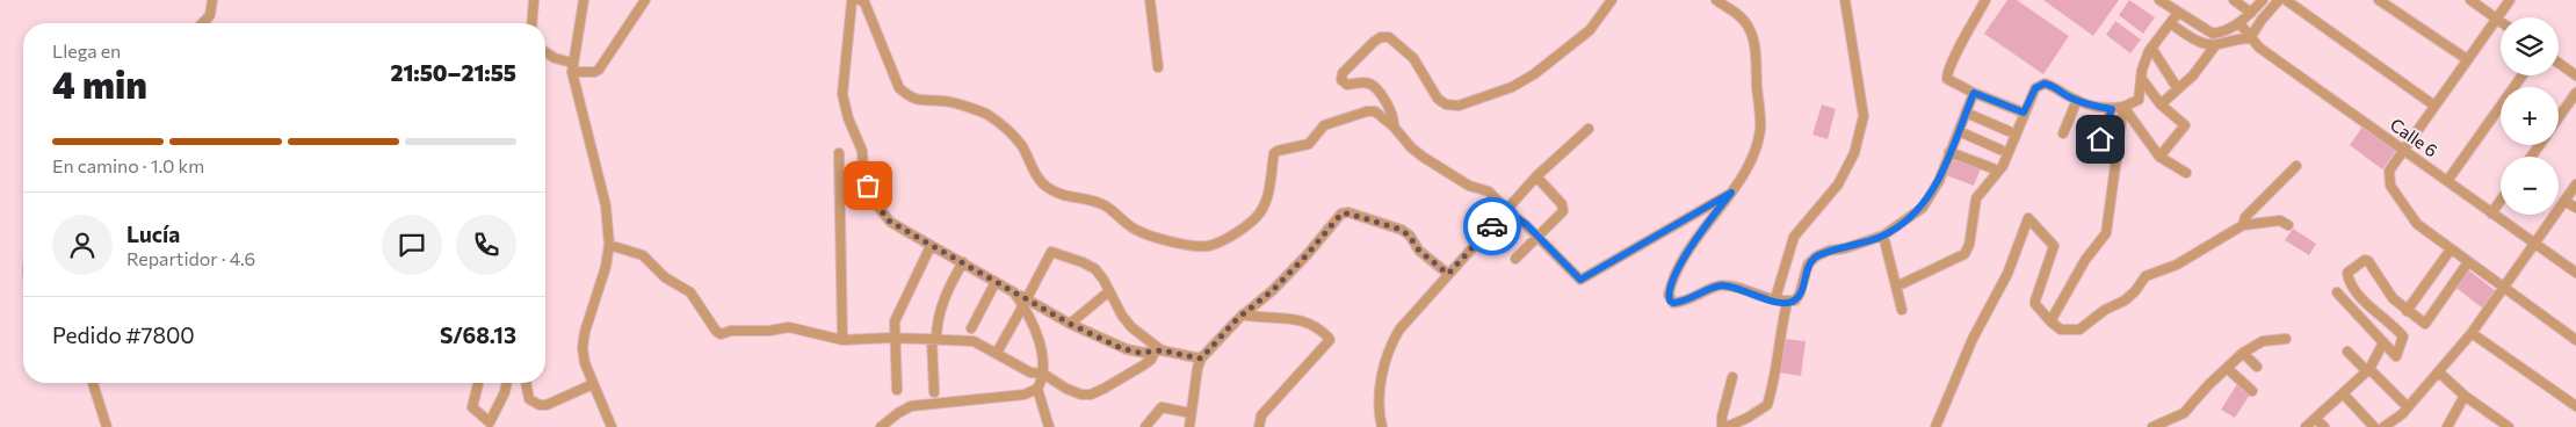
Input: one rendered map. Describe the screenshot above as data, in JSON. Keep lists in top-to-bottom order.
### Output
{
  "streets": {
    "street": ["Calle 6"]
  },
  "page": {
    "map_buttons": ["+", "−"],
    "heading": ["4 min", "Llega en", "21:50–21:55"],
    "panel": [
      "Lucía",
      "Repartidor · 4.6",
      "Pedido #7800",
      "S/68.13"
    ],
    "bar": "En camino · 1.0 km"
  }
}
